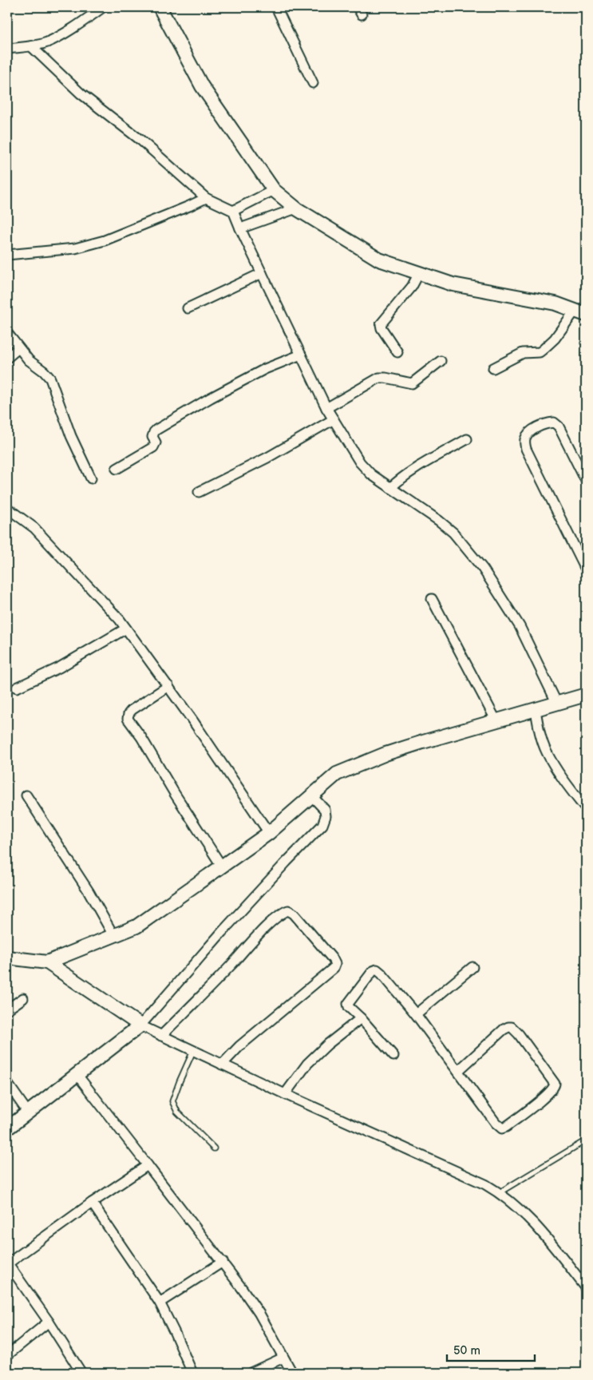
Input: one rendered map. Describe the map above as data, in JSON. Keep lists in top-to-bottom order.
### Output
{
  "scale_bar": "50 m"
}
